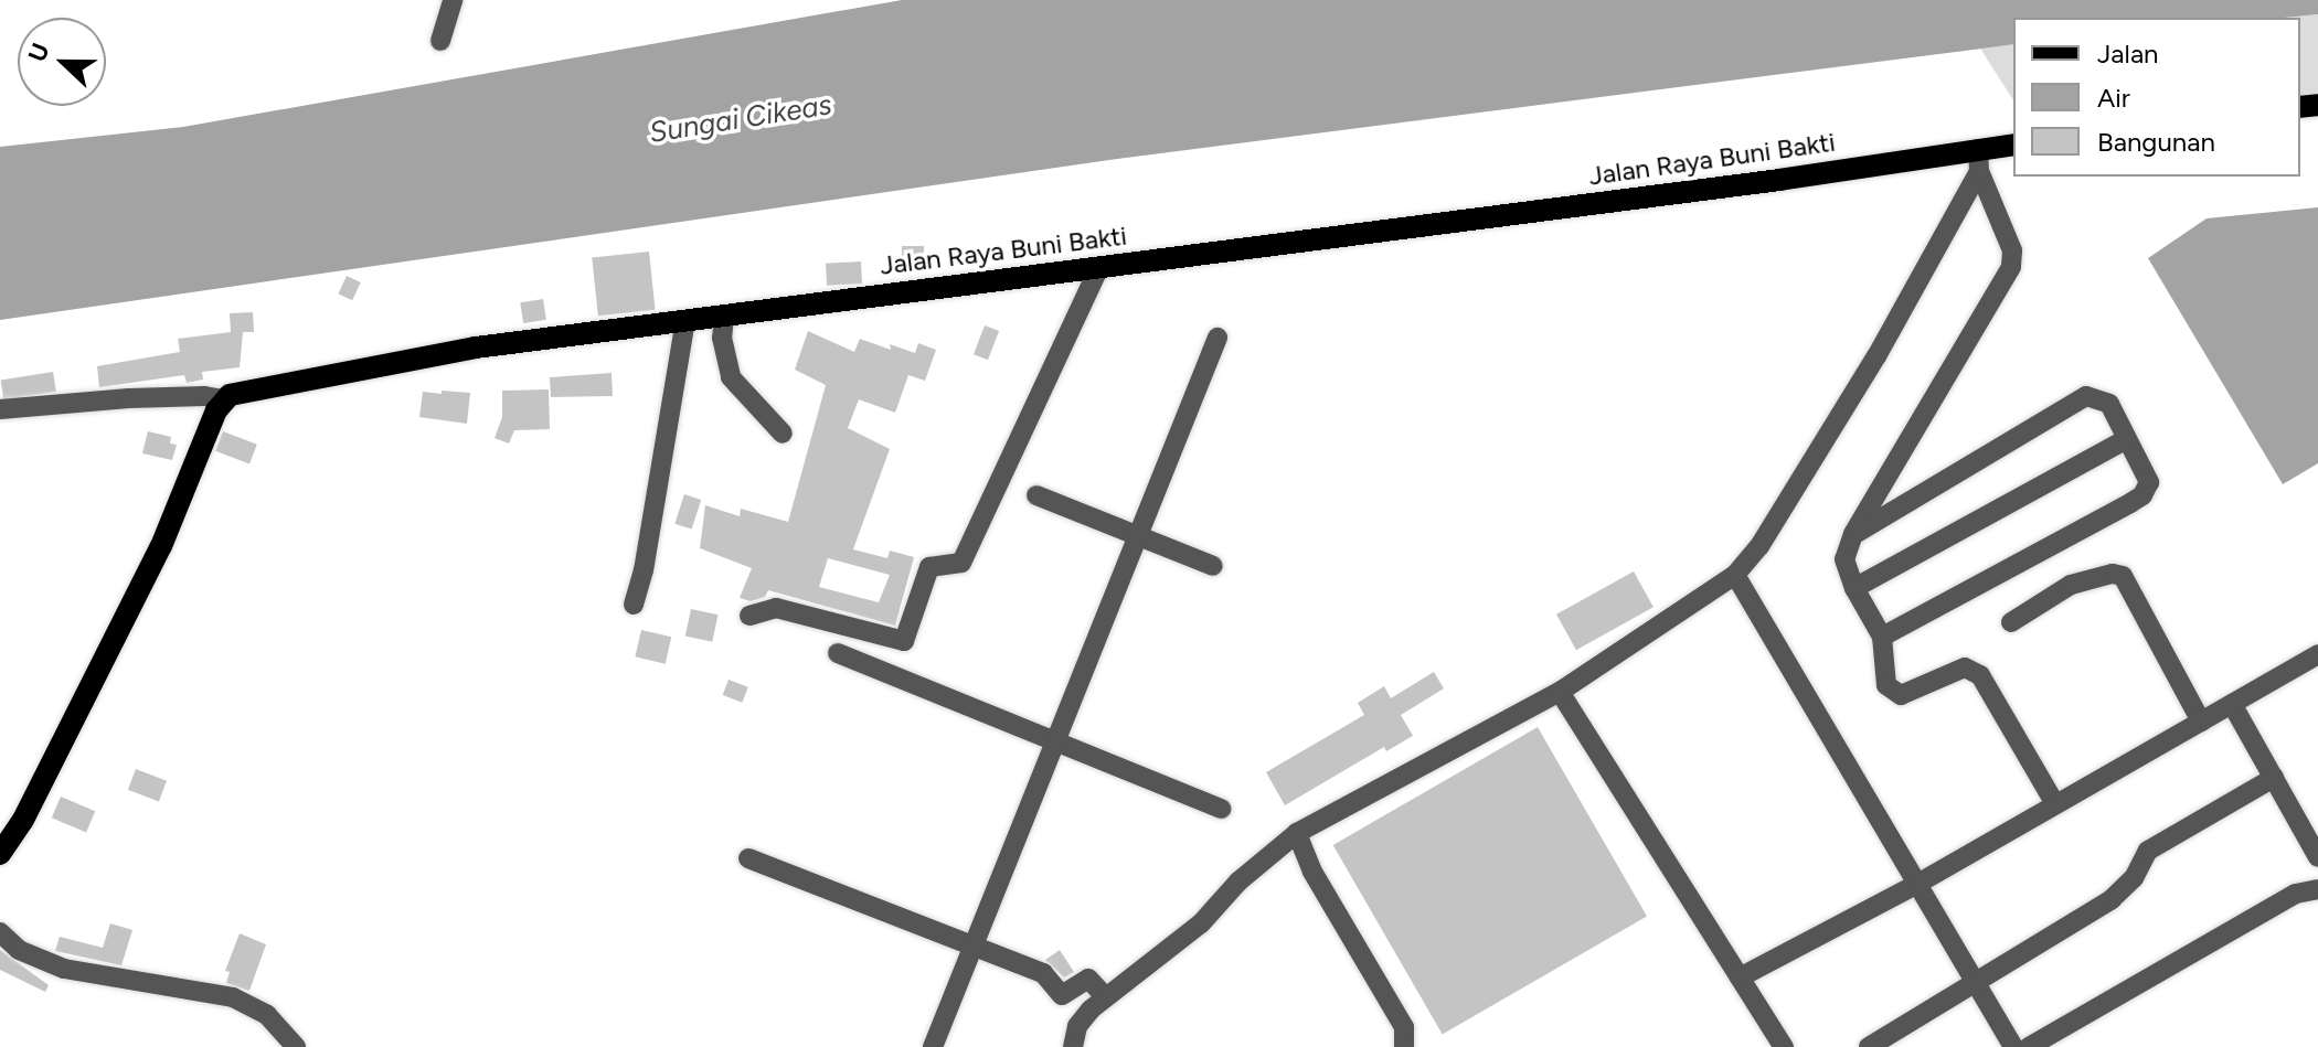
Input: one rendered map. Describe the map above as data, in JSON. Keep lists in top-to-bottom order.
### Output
{
  "streets": {
    "main road": ["Jalan Raya Buni Bakti"]
  },
  "water": ["Sungai Cikeas"],
  "legend": ["Jalan", "Air", "Bangunan"],
  "north": "left"
}
